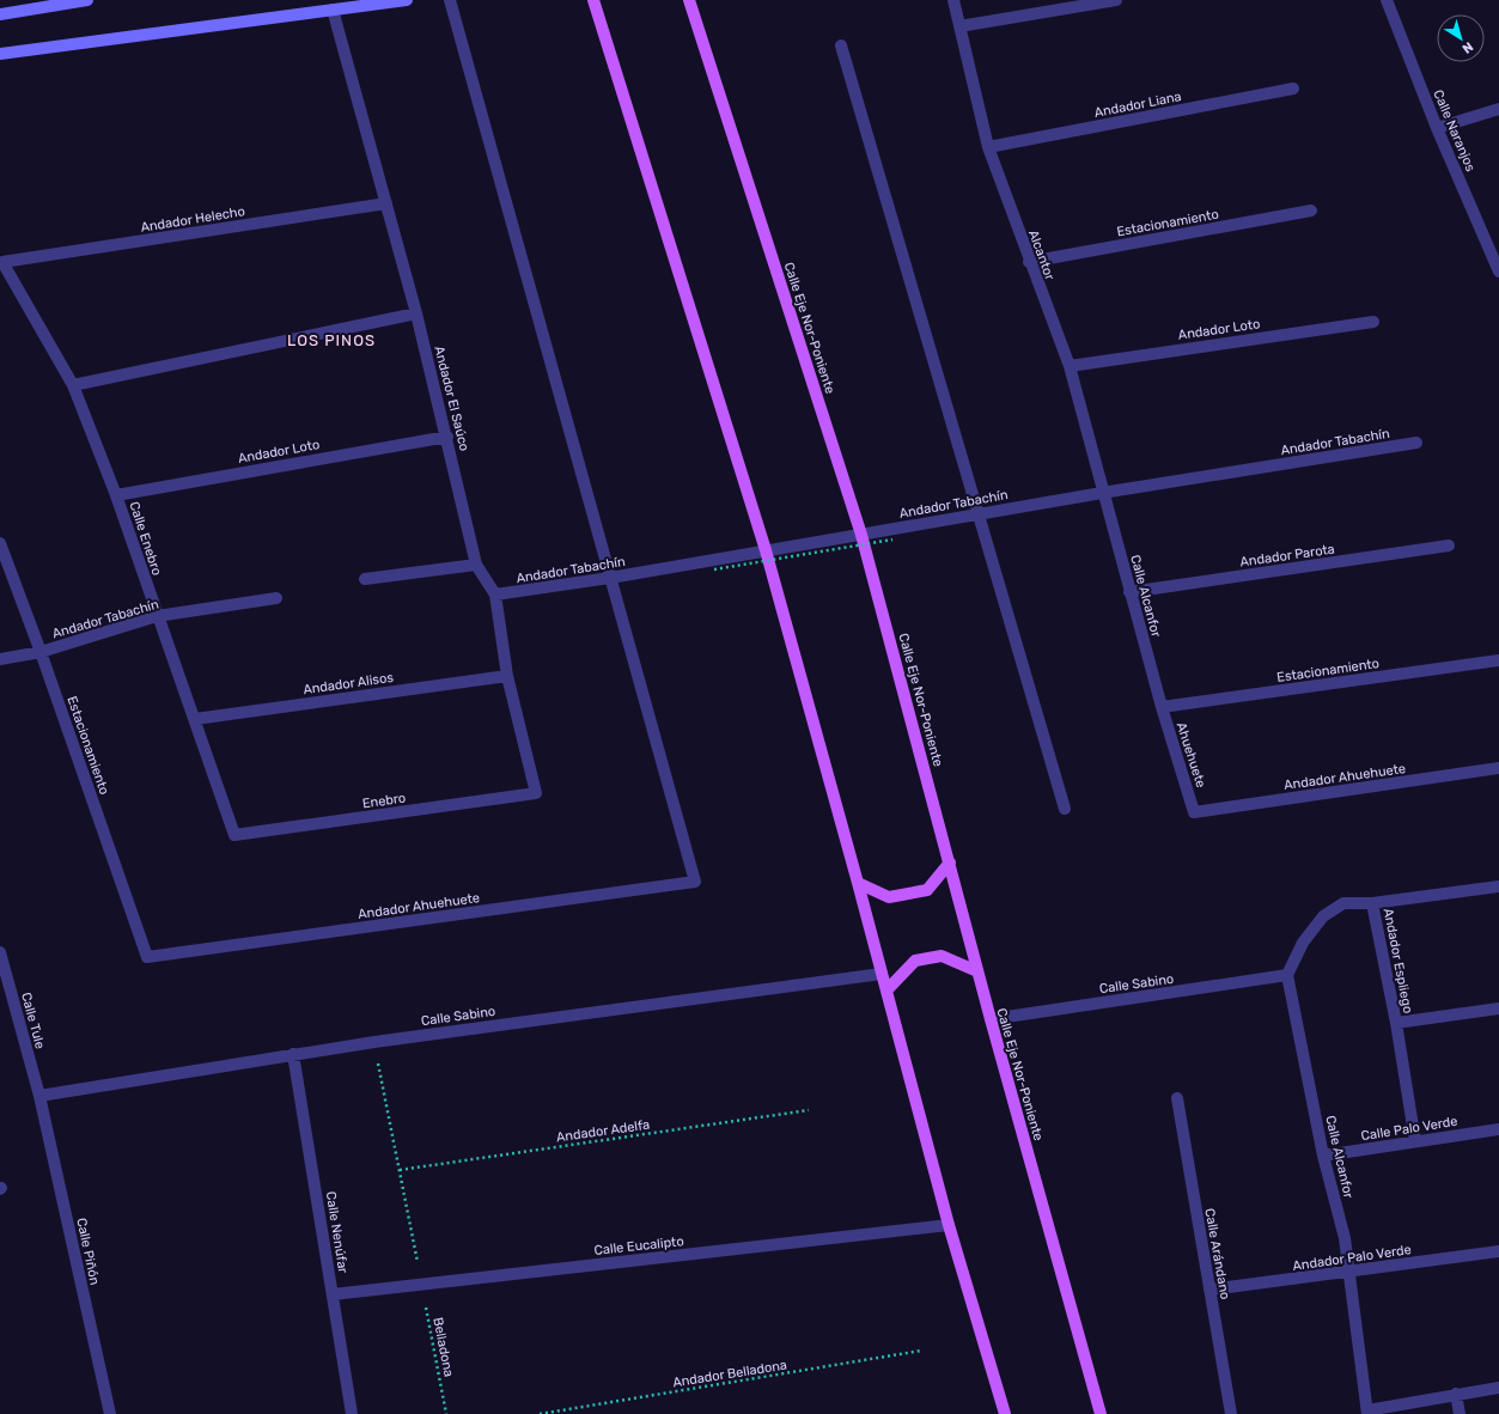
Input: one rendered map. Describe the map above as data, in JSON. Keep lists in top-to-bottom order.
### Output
{
  "streets": {
    "main road": ["Calle Eje Nor-Poniente"],
    "street": [
      "Andador Liana",
      "Calle Naranjos",
      "Andador Helecho",
      "Estacionamiento",
      "Alcantor",
      "Andador Loto",
      "Andador El Saúco",
      "Andador Tabachín",
      "Calle Enebro",
      "Andador Parota",
      "Calle Alcanfor",
      "Andador Alisos",
      "Ahuehuete",
      "Andador Ahuehuete",
      "Enebro",
      "Andador Espliego",
      "Calle Sabino",
      "Calle Tule",
      "Calle Palo Verde",
      "Calle Nenúfar",
      "Calle Eucalipto",
      "Calle Piñón",
      "Calle Arándano",
      "Andador Palo Verde"
    ],
    "path": ["Andador Adelfa", "Belladona", "Andador Belladona"]
  },
  "crossings": [
    ["Andador Liana", "Alcantor"],
    ["Andador Helecho", "Andador El Saúco"],
    ["Andador Helecho", "Calle Enebro"],
    ["Estacionamiento", "Alcantor"],
    ["Estacionamiento", "Andador Tabachín"],
    ["Estacionamiento", "Calle Alcanfor"],
    ["Estacionamiento", "Ahuehuete"],
    ["Estacionamiento", "Andador Ahuehuete"],
    ["Alcantor", "Andador Loto"],
    ["Alcantor", "Andador Tabachín"],
    ["Alcantor", "Calle Alcanfor"],
    ["Calle Eje Nor-Poniente", "Andador Tabachín"],
    ["Calle Eje Nor-Poniente", "Calle Sabino"],
    ["Andador Loto", "Andador El Saúco"],
    ["Andador Loto", "Calle Enebro"],
    ["Andador El Saúco", "Andador Tabachín"],
    ["Andador El Saúco", "Andador Alisos"],
    ["Andador El Saúco", "Enebro"],
    ["Andador Tabachín", "Calle Enebro"],
    ["Andador Tabachín", "Calle Alcanfor"],
    ["Andador Tabachín", "Andador Ahuehuete"],
    ["Calle Enebro", "Andador Alisos"],
    ["Calle Enebro", "Enebro"],
    ["Andador Parota", "Calle Alcanfor"],
    ["Calle Alcanfor", "Ahuehuete"],
    ["Calle Alcanfor", "Calle Sabino"],
    ["Calle Alcanfor", "Calle Palo Verde"],
    ["Calle Alcanfor", "Andador Palo Verde"],
    ["Ahuehuete", "Andador Ahuehuete"],
    ["Andador Espliego", "Calle Palo Verde"],
    ["Calle Sabino", "Calle Tule"],
    ["Calle Sabino", "Calle Nenúfar"],
    ["Calle Sabino", "Calle Piñón"],
    ["Calle Tule", "Calle Piñón"],
    ["Calle Nenúfar", "Calle Eucalipto"],
    ["Calle Eucalipto", "Belladona"],
    ["Calle Arándano", "Andador Palo Verde"]
  ],
  "districts": ["LOS PINOS"],
  "north": "bottom right"
}
